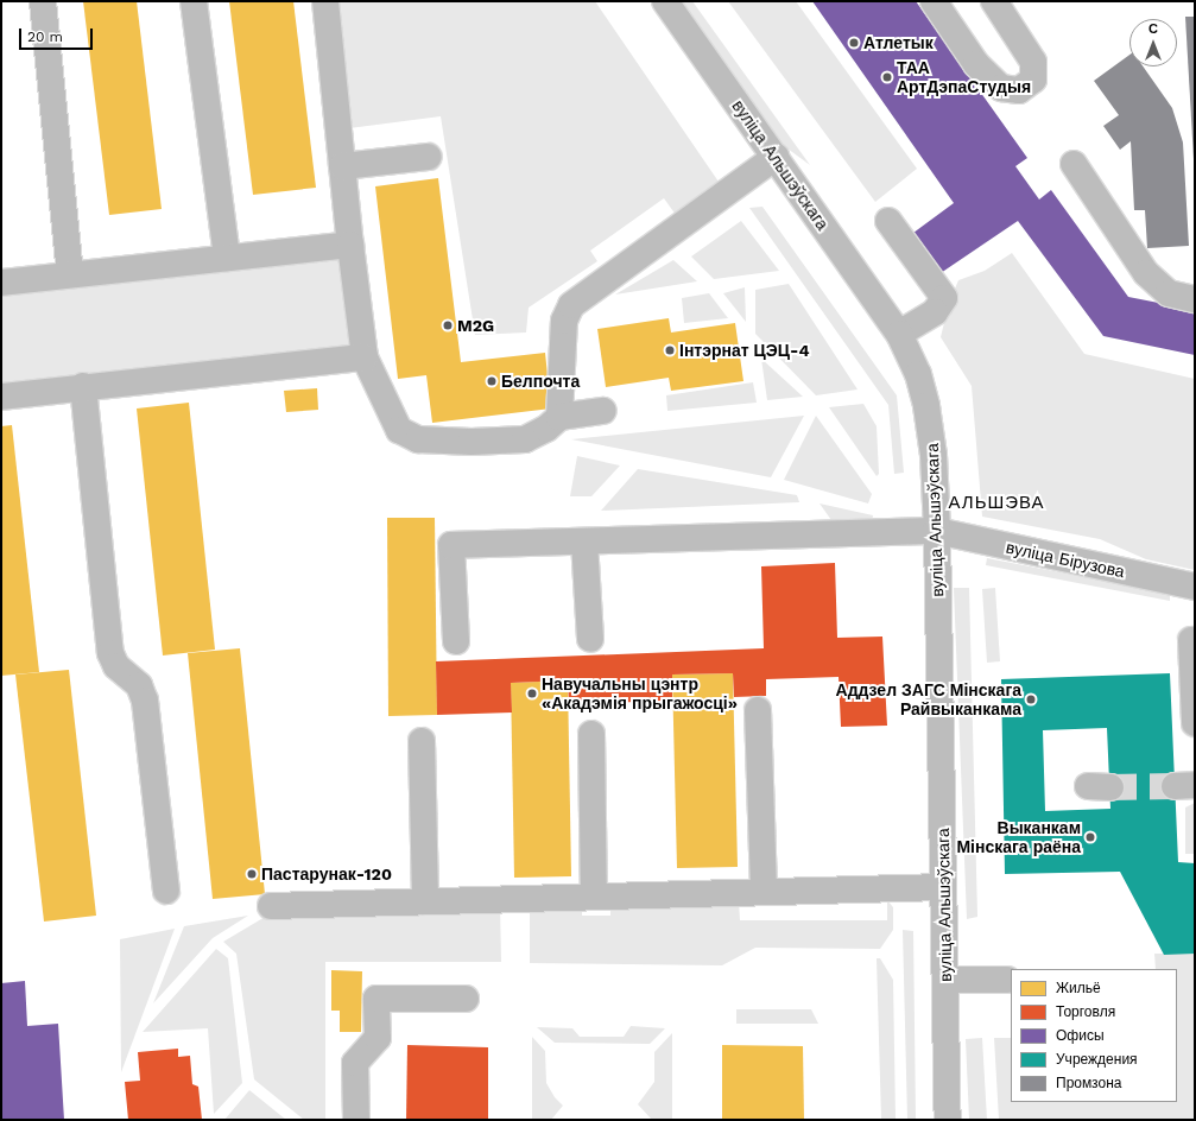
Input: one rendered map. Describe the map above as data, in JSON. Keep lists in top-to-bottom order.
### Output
{
  "streets": {
    "street": ["вуліца Альшэўскага", "вуліца Бірузова"]
  },
  "crossings": [
    ["вуліца Альшэўскага", "вуліца Бірузова"]
  ],
  "districts": ["АЛЬШЭВА"],
  "places": [
    "Атлетык",
    "ТАА АртДэпаСтудыя",
    "M2G",
    "Інтэрнат ЦЭЦ-4",
    "Белпочта",
    "Навучальны цэнтр «Акадэмія прыгажосці»",
    "Аддзел ЗАГС Мінскага Райвыканкама",
    "Выканкам Мінскага раёна",
    "Пастарунак-120"
  ],
  "legend": [
    "Жильё",
    "Торговля",
    "Офисы",
    "Учреждения",
    "Промзона"
  ],
  "scale_bar": "20 m",
  "north": "top"
}
